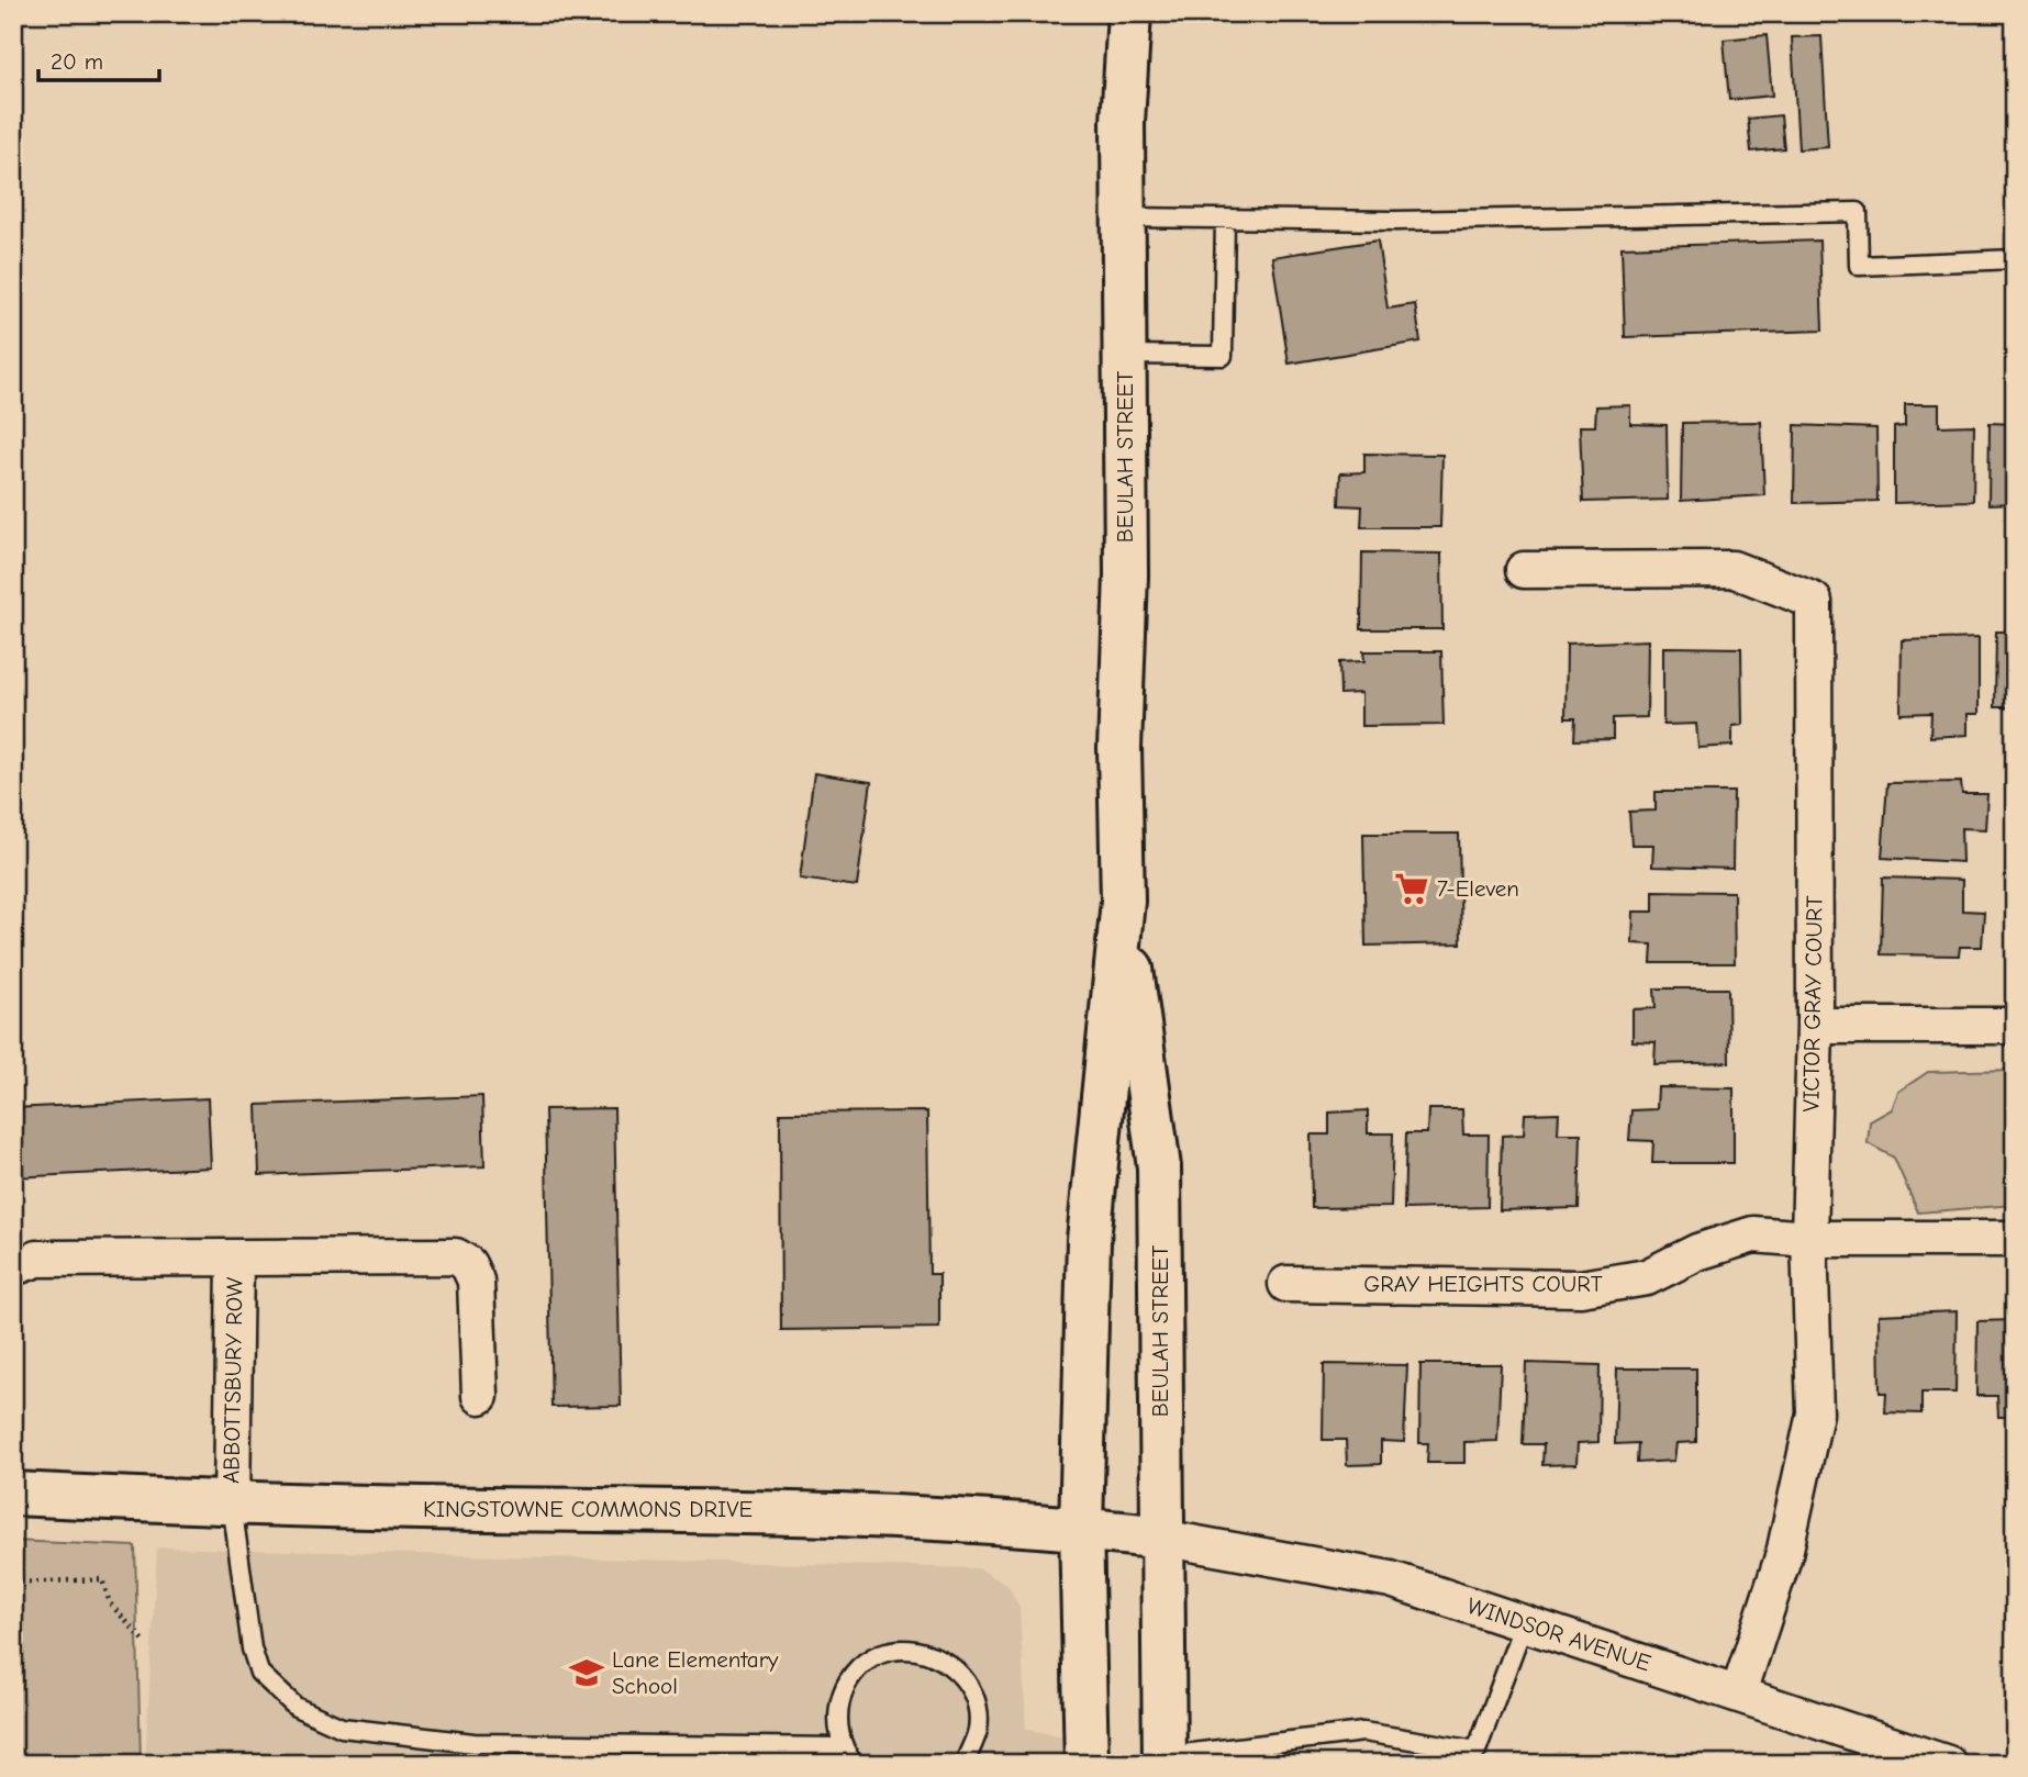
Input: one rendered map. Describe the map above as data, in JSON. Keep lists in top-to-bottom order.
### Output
{
  "streets": {
    "main road": ["BEULAH STREET", "KINGSTOWNE COMMONS DRIVE"],
    "street": [
      "VICTOR GRAY COURT",
      "GRAY HEIGHTS COURT",
      "ABBOTTSBURY ROW",
      "WINDSOR AVENUE"
    ]
  },
  "crossings": [
    ["BEULAH STREET", "KINGSTOWNE COMMONS DRIVE"],
    ["BEULAH STREET", "WINDSOR AVENUE"],
    ["VICTOR GRAY COURT", "GRAY HEIGHTS COURT"],
    ["VICTOR GRAY COURT", "WINDSOR AVENUE"],
    ["ABBOTTSBURY ROW", "KINGSTOWNE COMMONS DRIVE"],
    ["KINGSTOWNE COMMONS DRIVE", "WINDSOR AVENUE"]
  ],
  "places": {
    "supermarket": ["7-Eleven"],
    "school or university": ["Lane Elementary School"]
  },
  "scale_bar": "20 m"
}
